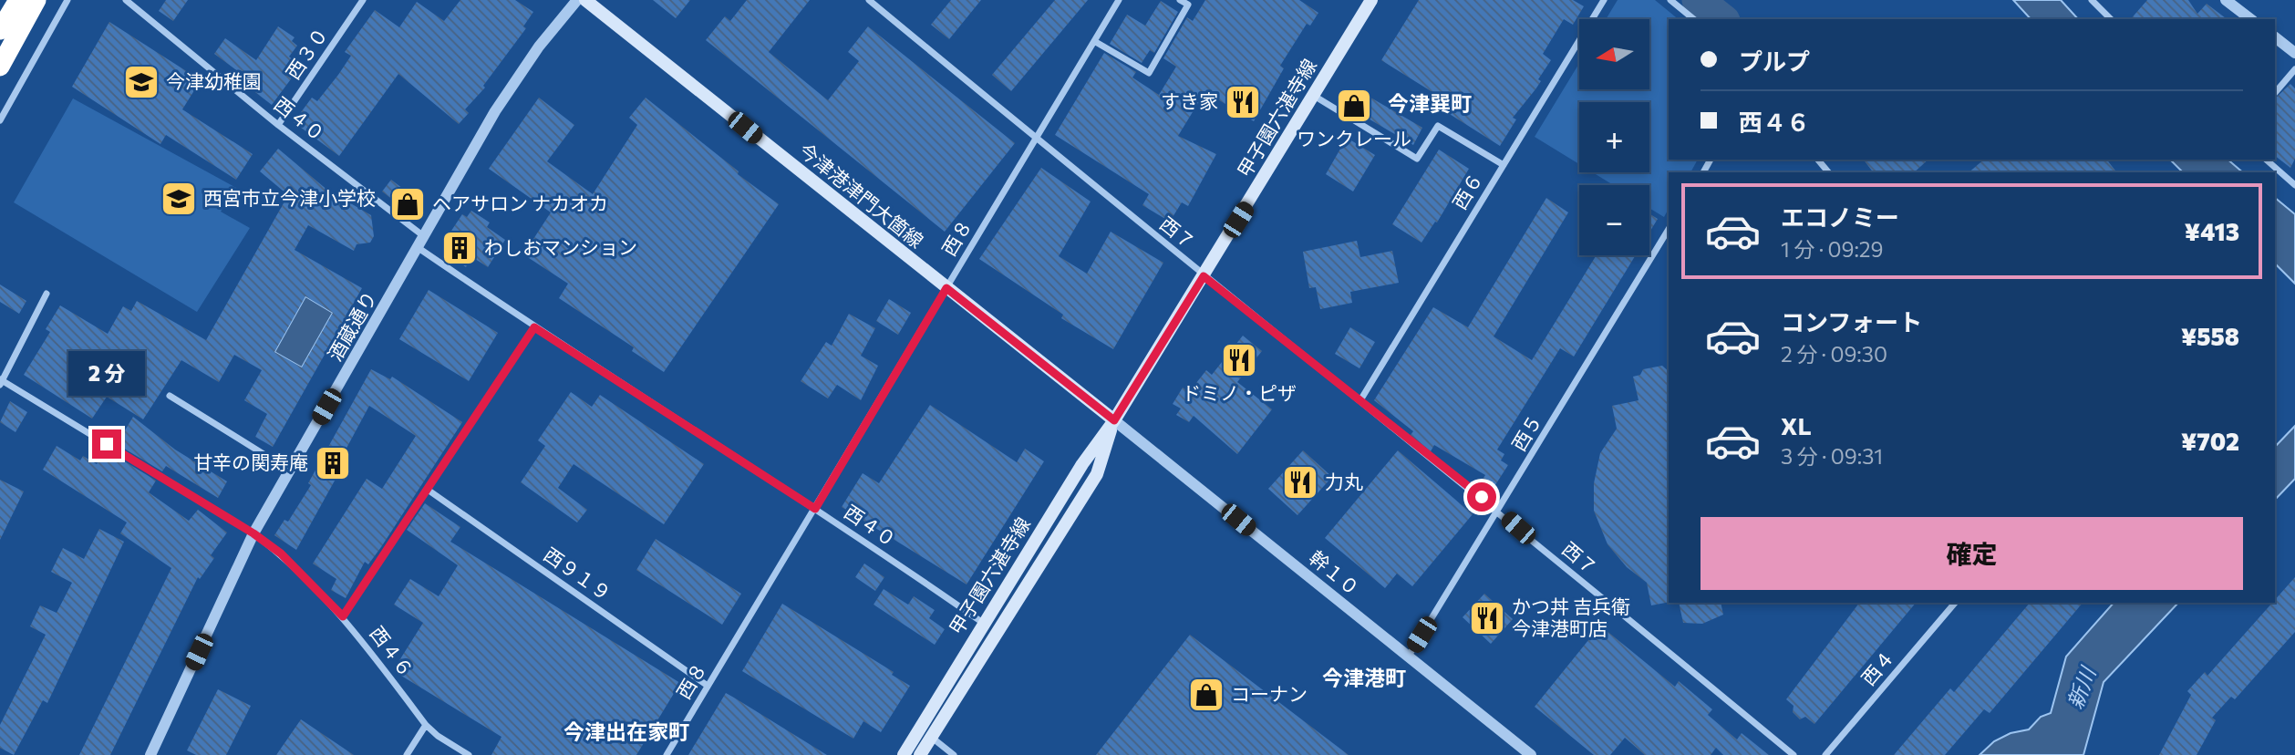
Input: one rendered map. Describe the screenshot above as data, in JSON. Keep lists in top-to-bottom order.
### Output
{
  "streets": {
    "main road": ["甲子園六湛寺線", "今津港津門大箇線"],
    "street": [
      "西３０",
      "西４０",
      "西６",
      "西７",
      "西８",
      "酒蔵通り",
      "西５",
      "幹１０",
      "西９１９",
      "西４６",
      "西４"
    ]
  },
  "crossings": [
    ["西３０", "西４０"],
    ["甲子園六湛寺線", "西４０"],
    ["甲子園六湛寺線", "今津港津門大箇線"],
    ["甲子園六湛寺線", "西７"],
    ["甲子園六湛寺線", "幹１０"],
    ["西４０", "西８"],
    ["西４０", "酒蔵通り"],
    ["西６", "西７"],
    ["今津港津門大箇線", "西８"],
    ["今津港津門大箇線", "幹１０"],
    ["西７", "西８"],
    ["西７", "西５"],
    ["西８", "西９１９"],
    ["酒蔵通り", "西４６"],
    ["西５", "幹１０"]
  ],
  "districts": ["今津巽町", "今津港町", "今津出在家町"],
  "water": ["新川"],
  "places": {
    "school or university": ["今津幼稚園", "西宮市立今津小学校"],
    "restaurant": [
      "すき家",
      "ドミノ・ピザ",
      "力丸",
      "かつ丼 吉兵衛 今津港町店"
    ],
    "shop": ["ワンクレール", "ヘアサロン ナカオカ", "コーナン"],
    "building": ["わしおマンション", "甘辛の関寿庵"]
  },
  "north": "left",
  "page": {
    "map_buttons": ["+", "−"],
    "banner": ["プルプ", "西４６"],
    "list": [
      {
        "name": "エコノミー",
        "note": "1 分 · 09:29",
        "value": "¥413"
      },
      {
        "name": "コンフォート",
        "note": "2 分 · 09:30",
        "value": "¥558"
      },
      {
        "name": "XL",
        "note": "3 分 · 09:31",
        "value": "¥702"
      }
    ],
    "bubble": "2 分",
    "buttons": "確定"
  }
}
